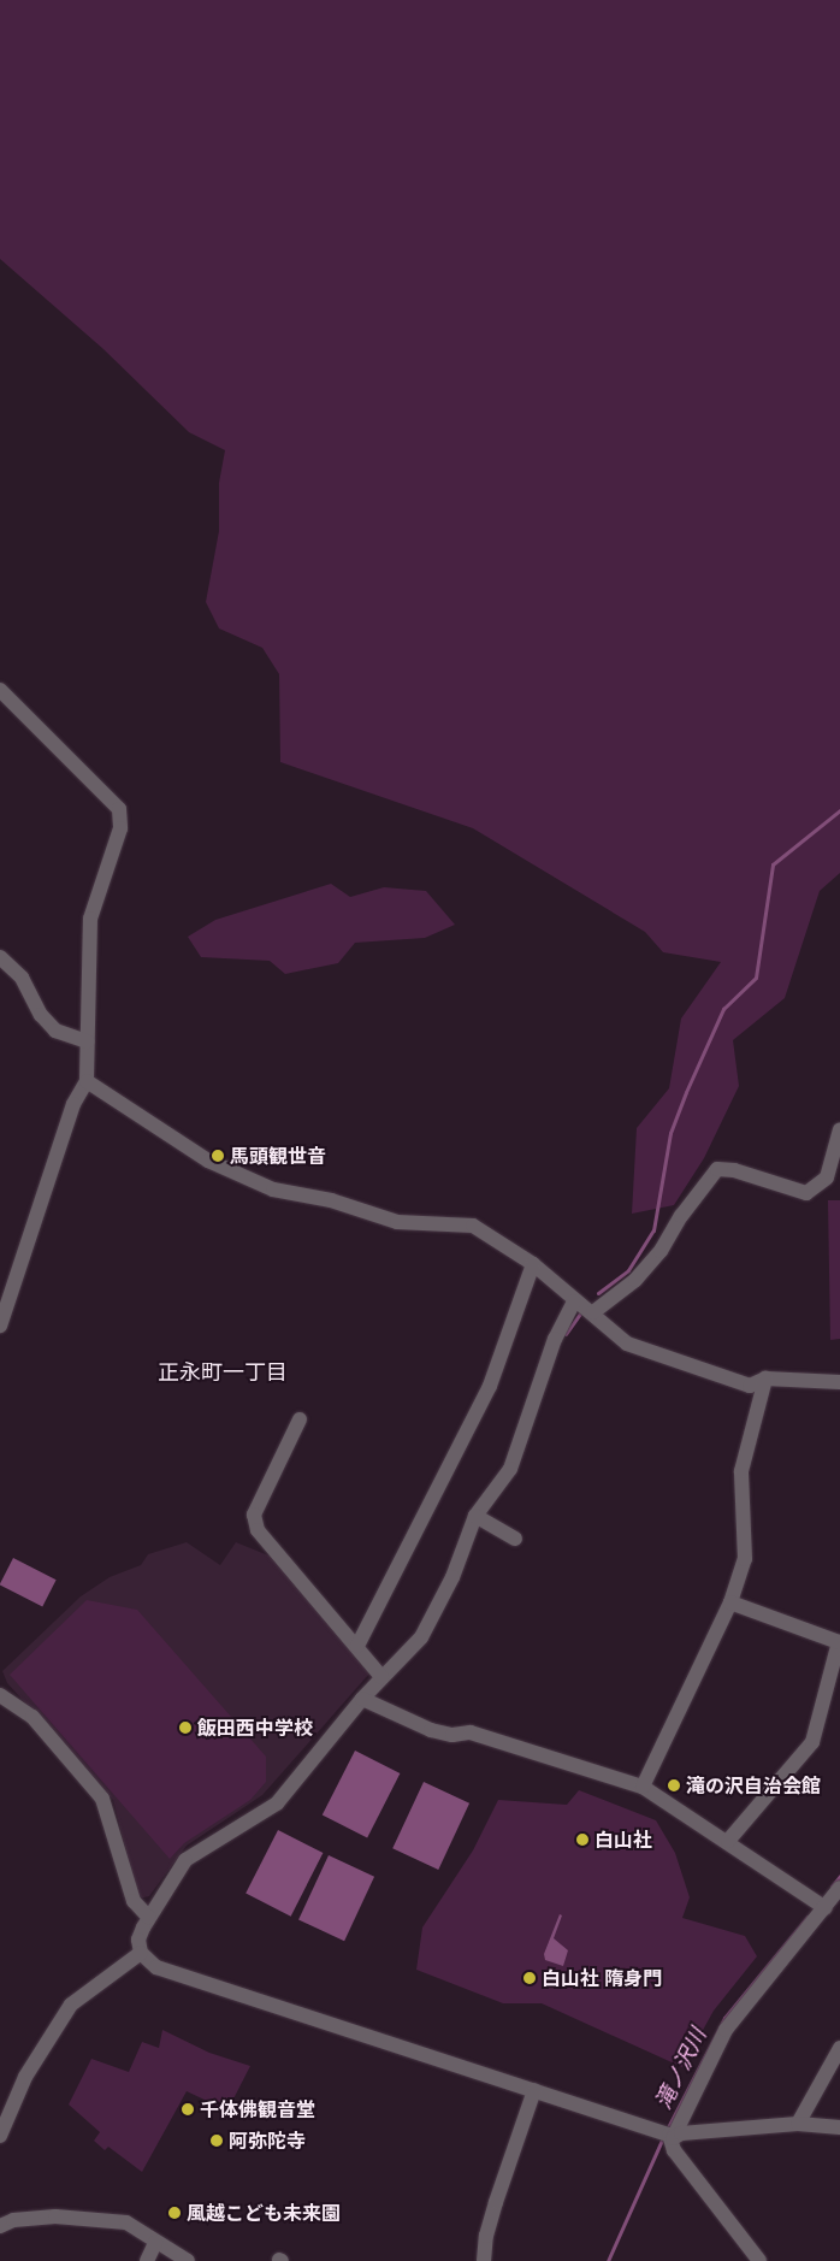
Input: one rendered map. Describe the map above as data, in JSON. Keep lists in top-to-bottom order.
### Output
{
  "districts": ["正永町一丁目"],
  "water": ["滝ノ沢川"],
  "places": [
    "馬頭観世音",
    "飯田西中学校",
    "滝の沢自治会館",
    "白山社",
    "白山社 隋身門",
    "千体佛観音堂",
    "阿弥陀寺",
    "風越こども未来園"
  ]
}
